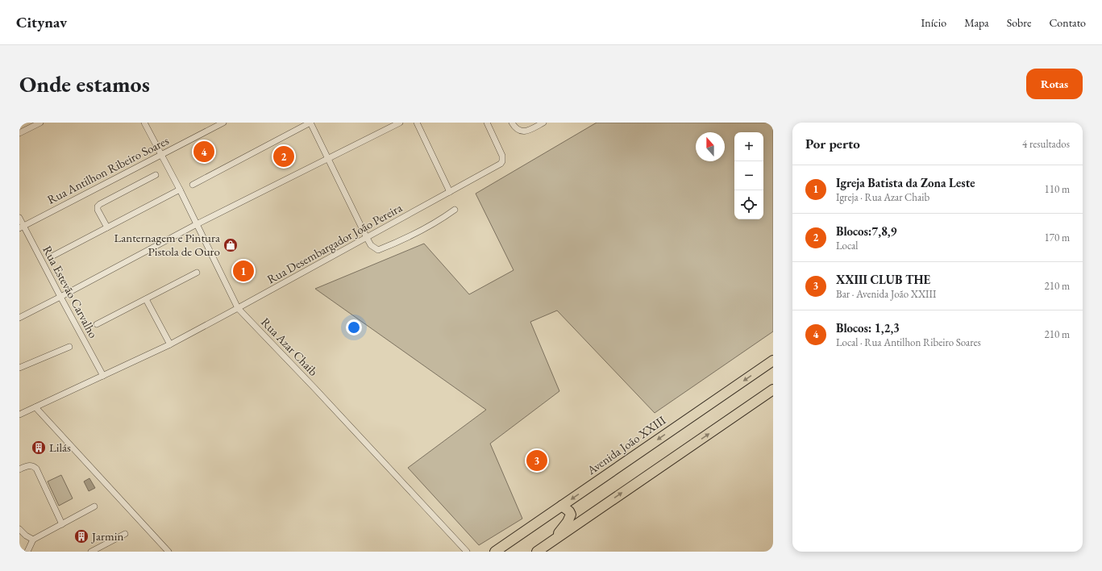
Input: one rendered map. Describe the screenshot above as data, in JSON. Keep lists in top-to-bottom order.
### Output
{
  "streets": {
    "main road": ["Avenida João XXIII"],
    "street": [
      "Rua Antilhon Ribeiro Soares",
      "Rua Desembargador João Pereira",
      "Rua Estevão Carvalho",
      "Rua Azar Chaib"
    ]
  },
  "crossings": [
    ["Rua Antilhon Ribeiro Soares", "Rua Estevão Carvalho"],
    ["Rua Antilhon Ribeiro Soares", "Rua Azar Chaib"],
    ["Rua Desembargador João Pereira", "Rua Estevão Carvalho"],
    ["Rua Desembargador João Pereira", "Rua Azar Chaib"]
  ],
  "places": {
    "shop": ["Lanternagem e Pintura Pistola de Ouro"],
    "building": ["Lilás", "Jarmin"]
  },
  "north": "top",
  "page": {
    "header": "Citynav",
    "nav": [
      "Início",
      "Mapa",
      "Sobre",
      "Contato"
    ],
    "buttons": "Rotas",
    "title": "Onde estamos",
    "heading": ["Por perto", "4 resultados"],
    "map_buttons": ["+", "−"],
    "pins": [
      "4",
      "2",
      "1",
      "3"
    ],
    "list": [
      {
        "mark": "1",
        "name": "Igreja Batista da Zona Leste",
        "note": "Igreja · Rua Azar Chaib",
        "value": "110 m"
      },
      {
        "mark": "2",
        "name": "Blocos:7,8,9",
        "note": "Local",
        "value": "170 m"
      },
      {
        "mark": "3",
        "name": "XXIII CLUB THE",
        "note": "Bar · Avenida João XXIII",
        "value": "210 m"
      },
      {
        "mark": "4",
        "name": "Blocos: 1,2,3",
        "note": "Local · Rua Antilhon Ribeiro Soares",
        "value": "210 m"
      }
    ]
  }
}
